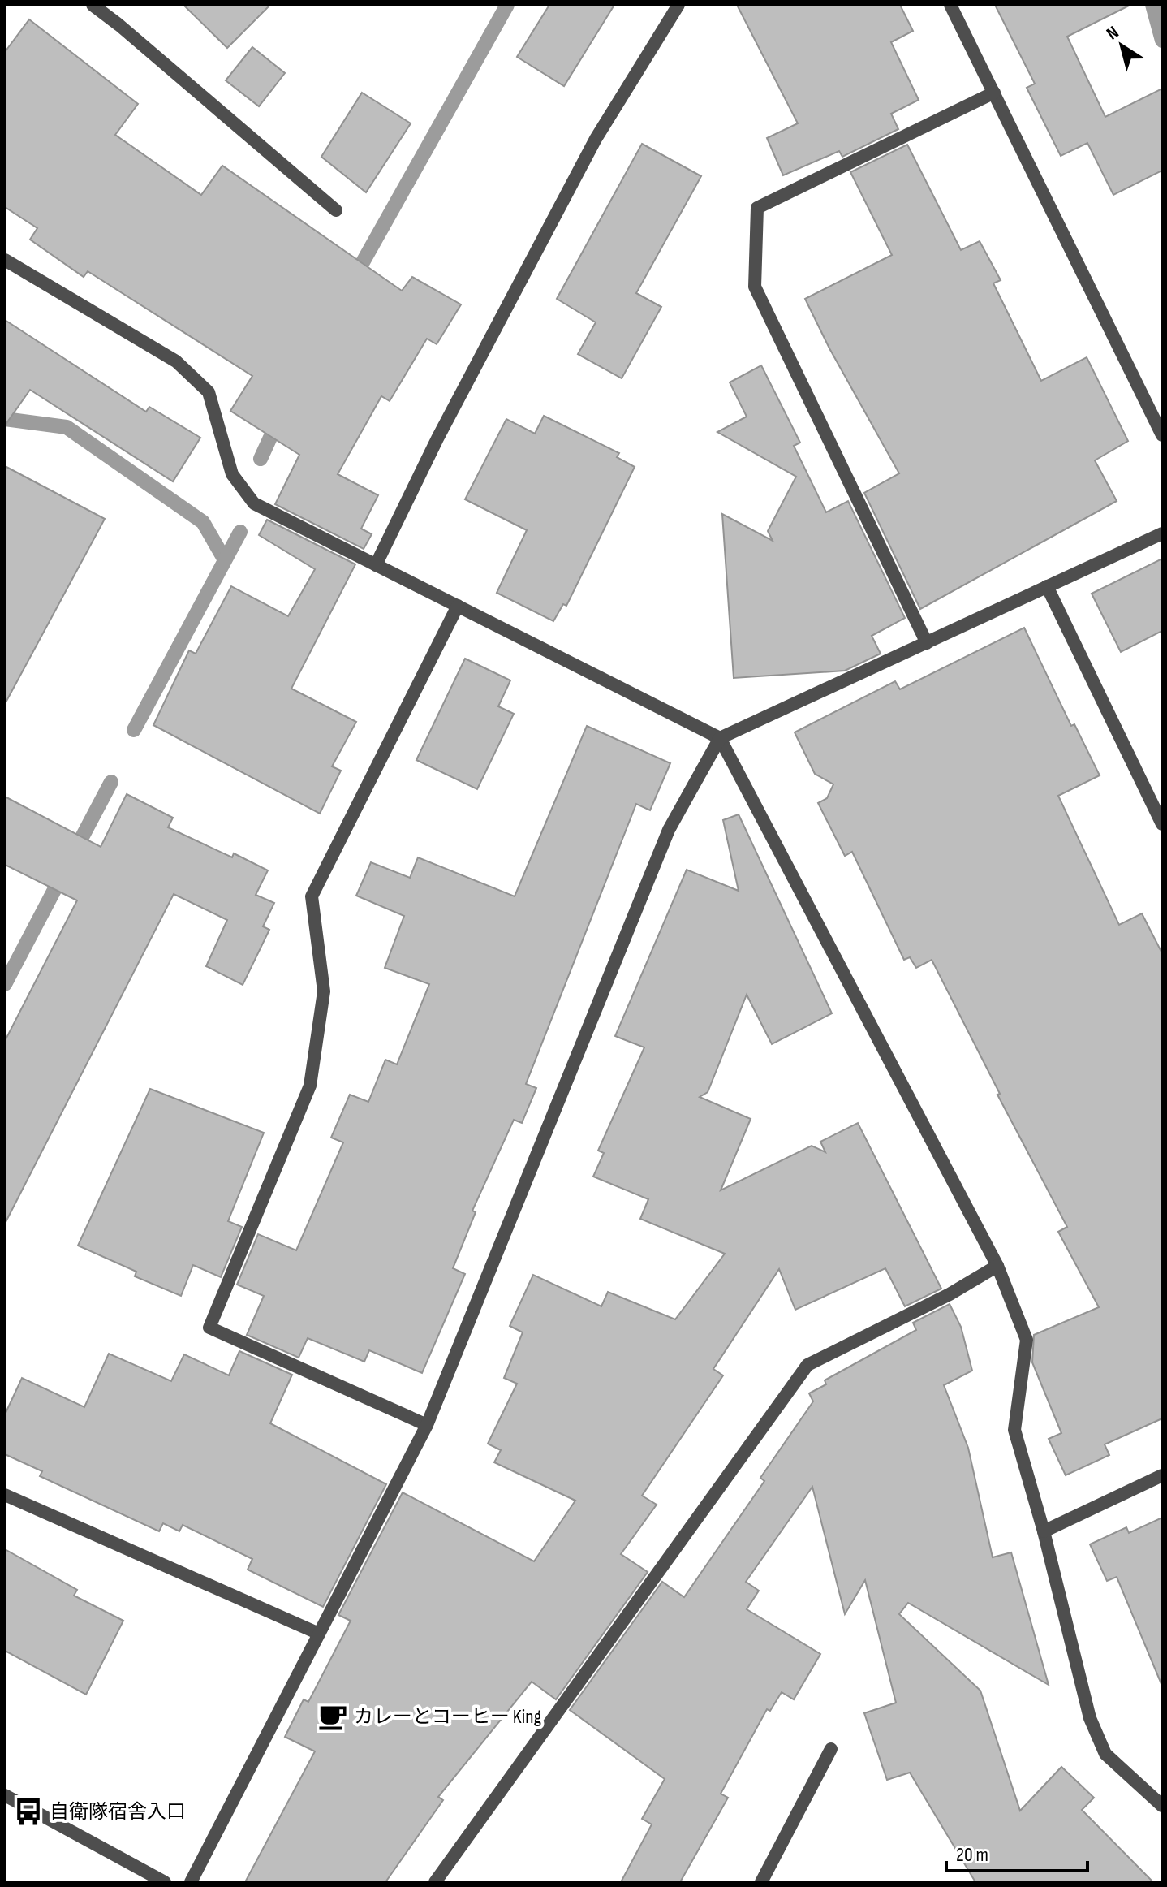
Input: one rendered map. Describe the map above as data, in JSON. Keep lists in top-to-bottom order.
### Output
{
  "places": {
    "cafe": ["カレーとコーヒー King"],
    "bus stop": ["自衛隊宿舎入口"]
  },
  "scale_bar": "20 m",
  "north": "top left"
}
